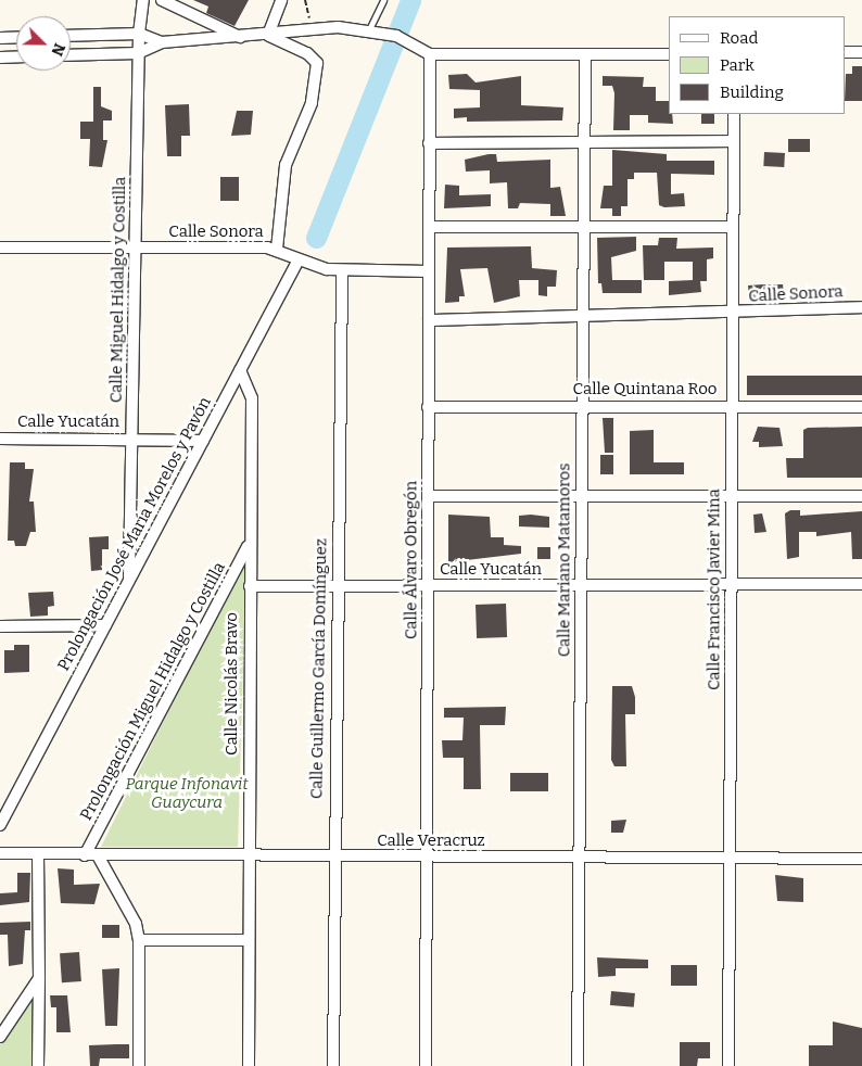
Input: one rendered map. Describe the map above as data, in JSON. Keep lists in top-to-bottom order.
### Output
{
  "streets": {
    "street": [
      "Calle Sonora",
      "Calle Miguel Hidalgo y Costilla",
      "Calle Quintana Roo",
      "Calle Yucatán",
      "Prolongación José María Morelos y Pavón",
      "Calle Álvaro Obregón",
      "Calle Mariano Matamoros",
      "Calle Francisco Javier Mina",
      "Calle Guillermo García Domínguez",
      "Calle Nicolás Bravo",
      "Prolongación Miguel Hidalgo y Costilla",
      "Calle Veracruz"
    ]
  },
  "crossings": [
    ["Calle Sonora", "Calle Miguel Hidalgo y Costilla"],
    ["Calle Sonora", "Prolongación José María Morelos y Pavón"],
    ["Calle Sonora", "Calle Álvaro Obregón"],
    ["Calle Sonora", "Calle Mariano Matamoros"],
    ["Calle Sonora", "Calle Francisco Javier Mina"],
    ["Calle Sonora", "Calle Guillermo García Domínguez"],
    ["Calle Miguel Hidalgo y Costilla", "Calle Yucatán"],
    ["Calle Miguel Hidalgo y Costilla", "Prolongación José María Morelos y Pavón"],
    ["Calle Quintana Roo", "Calle Álvaro Obregón"],
    ["Calle Quintana Roo", "Calle Mariano Matamoros"],
    ["Calle Quintana Roo", "Calle Francisco Javier Mina"],
    ["Calle Yucatán", "Prolongación José María Morelos y Pavón"],
    ["Calle Yucatán", "Calle Álvaro Obregón"],
    ["Calle Yucatán", "Calle Mariano Matamoros"],
    ["Calle Yucatán", "Calle Francisco Javier Mina"],
    ["Calle Yucatán", "Calle Guillermo García Domínguez"],
    ["Calle Yucatán", "Calle Nicolás Bravo"],
    ["Prolongación José María Morelos y Pavón", "Calle Nicolás Bravo"],
    ["Calle Álvaro Obregón", "Calle Veracruz"],
    ["Calle Mariano Matamoros", "Calle Veracruz"],
    ["Calle Francisco Javier Mina", "Calle Veracruz"],
    ["Calle Guillermo García Domínguez", "Calle Veracruz"],
    ["Calle Nicolás Bravo", "Prolongación Miguel Hidalgo y Costilla"],
    ["Calle Nicolás Bravo", "Calle Veracruz"],
    ["Prolongación Miguel Hidalgo y Costilla", "Calle Veracruz"]
  ],
  "parks": ["Parque Infonavit Guaycura"],
  "legend": ["Road", "Park", "Building"],
  "north": "bottom right"
}
